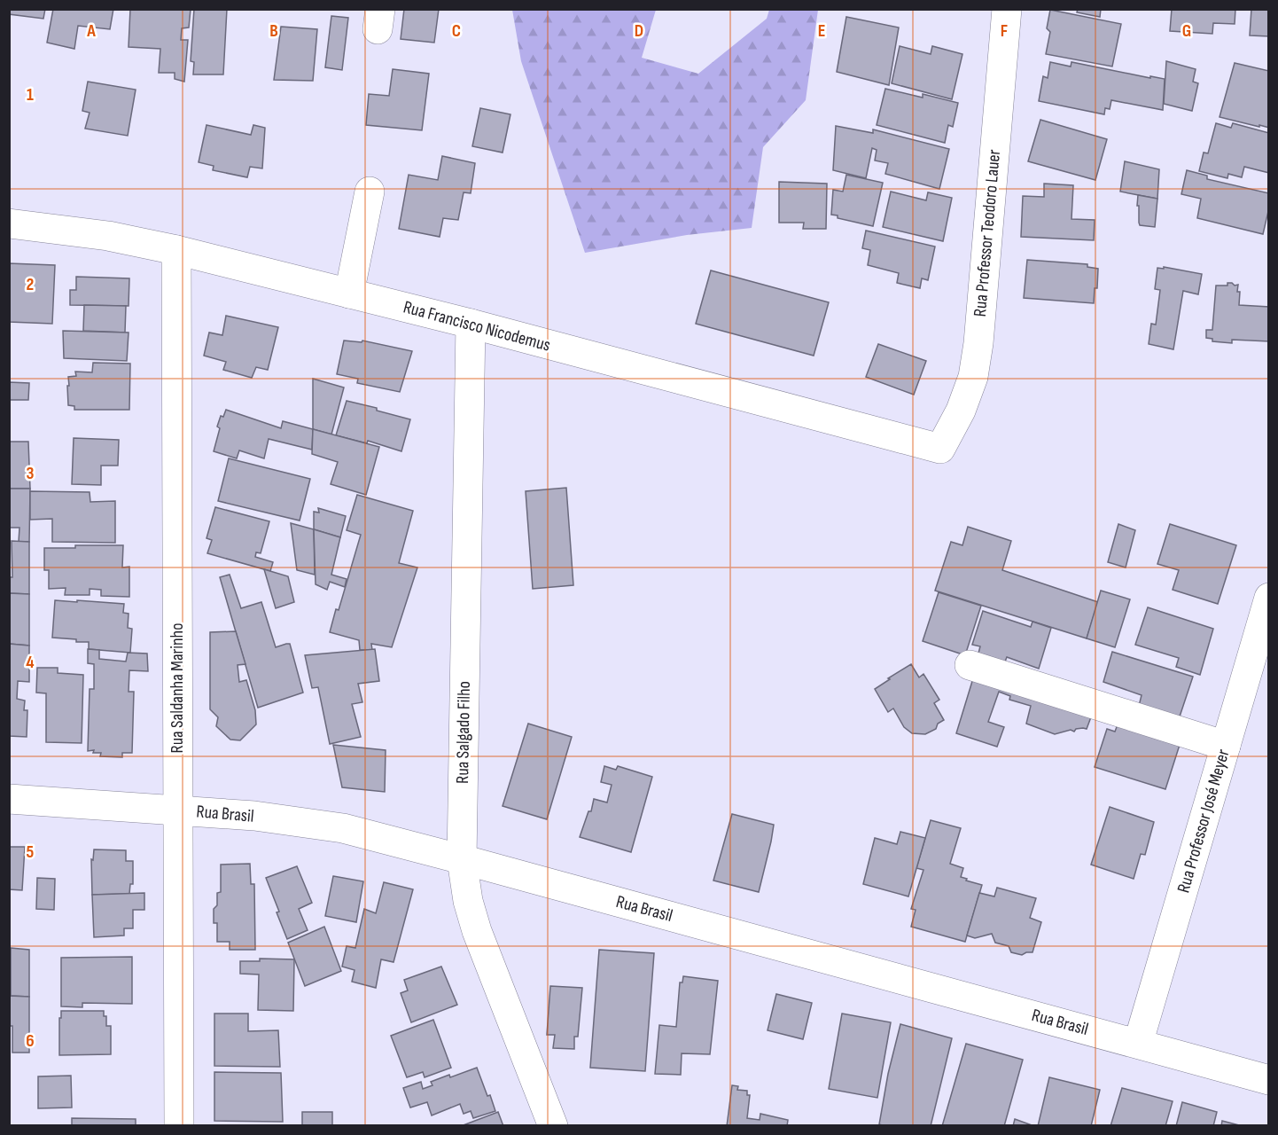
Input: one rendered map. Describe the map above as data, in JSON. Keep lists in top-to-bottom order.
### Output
{
  "streets": {
    "street": [
      "Rua Professor Teodoro Lauer",
      "Rua Francisco Nicodemus",
      "Rua Saldanha Marinho",
      "Rua Salgado Filho",
      "Rua Brasil",
      "Rua Professor José Meyer"
    ]
  },
  "crossings": [
    ["Rua Professor Teodoro Lauer", "Rua Francisco Nicodemus"],
    ["Rua Francisco Nicodemus", "Rua Saldanha Marinho"],
    ["Rua Francisco Nicodemus", "Rua Salgado Filho"],
    ["Rua Saldanha Marinho", "Rua Brasil"],
    ["Rua Salgado Filho", "Rua Brasil"],
    ["Rua Brasil", "Rua Professor José Meyer"]
  ],
  "grid": {
    "columns": [
      "A",
      "B",
      "C",
      "D",
      "E",
      "F",
      "G"
    ],
    "rows": [
      "1",
      "2",
      "3",
      "4",
      "5",
      "6"
    ]
  }
}
